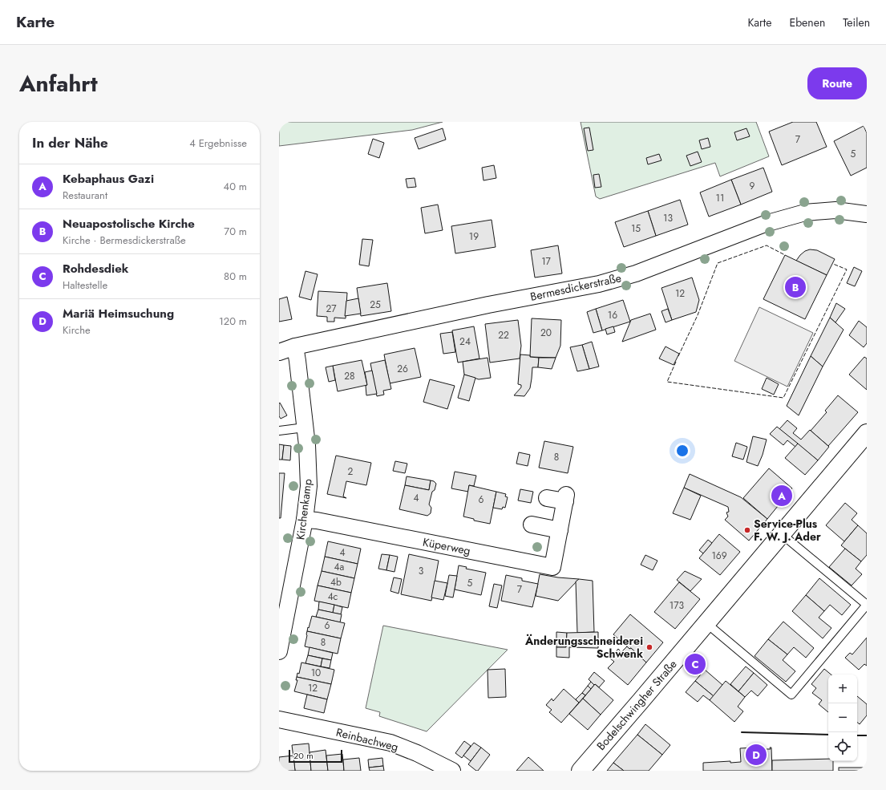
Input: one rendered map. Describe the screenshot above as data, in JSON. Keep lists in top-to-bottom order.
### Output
{
  "streets": {
    "street": [
      "Bermesdickerstraße",
      "Kirchenkamp",
      "Küperweg",
      "Bodelschwingher Straße",
      "Reinbachweg"
    ]
  },
  "crossings": [
    ["Bermesdickerstraße", "Kirchenkamp"],
    ["Kirchenkamp", "Küperweg"]
  ],
  "places": ["Service-Plus F. W. J. Ader", "Änderungsschneiderei Schwenk"],
  "house_numbers": [
    "7",
    "5",
    "9",
    "11",
    "13",
    "15",
    "19",
    "17",
    "12",
    "25",
    "27",
    "16",
    "20",
    "22",
    "24",
    "26",
    "28",
    "8",
    "2",
    "4",
    "6",
    "4",
    "169",
    "4a",
    "3",
    "4b",
    "5",
    "7",
    "4c",
    "173",
    "6",
    "8",
    "10",
    "12"
  ],
  "scale_bar": "20 m",
  "page": {
    "header": "Karte",
    "nav": ["Karte", "Ebenen", "Teilen"],
    "title": "Anfahrt",
    "buttons": "Route",
    "heading": ["In der Nähe", "4 Ergebnisse"],
    "list": [
      {
        "mark": "A",
        "name": "Kebaphaus Gazi",
        "note": "Restaurant",
        "value": "40 m"
      },
      {
        "mark": "B",
        "name": "Neuapostolische Kirche",
        "note": "Kirche · Bermesdickerstraße",
        "value": "70 m"
      },
      {
        "mark": "C",
        "name": "Rohdesdiek",
        "note": "Haltestelle",
        "value": "80 m"
      },
      {
        "mark": "D",
        "name": "Mariä Heimsuchung",
        "note": "Kirche",
        "value": "120 m"
      }
    ],
    "pins": [
      "B",
      "A",
      "C",
      "D"
    ],
    "map_buttons": ["+", "−"],
    "scale": "20 m"
  }
}
